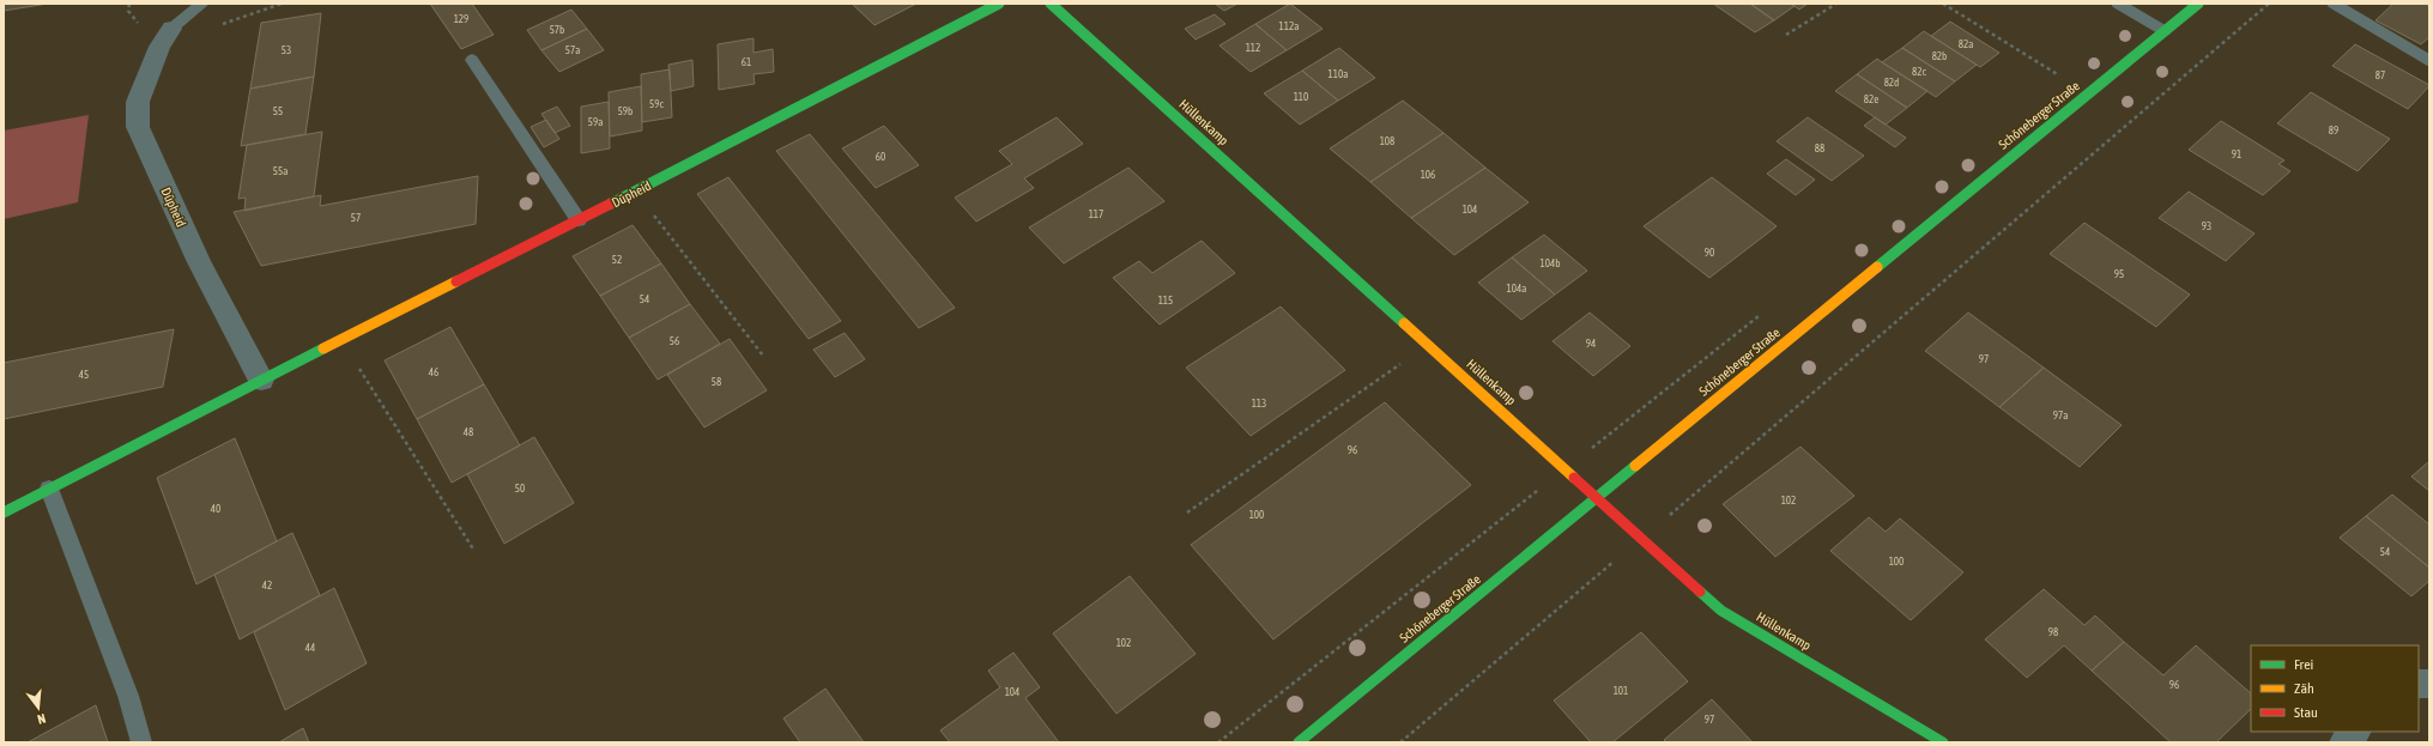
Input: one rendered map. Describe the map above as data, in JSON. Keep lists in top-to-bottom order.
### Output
{
  "streets": {
    "street": ["Schöneberger Straße", "Hüllenkamp", "Düpheid"]
  },
  "crossings": [
    ["Schöneberger Straße", "Hüllenkamp"]
  ],
  "house_numbers": [
    "129",
    "112a",
    "57b",
    "82a",
    "112",
    "53",
    "57a",
    "82b",
    "61",
    "82c",
    "110a",
    "87",
    "82d",
    "110",
    "82e",
    "59c",
    "55",
    "59b",
    "59a",
    "89",
    "108",
    "88",
    "91",
    "60",
    "55a",
    "106",
    "104",
    "117",
    "57",
    "93",
    "90",
    "52",
    "104b",
    "95",
    "104a",
    "54",
    "115",
    "56",
    "94",
    "97",
    "46",
    "45",
    "58",
    "113",
    "97a",
    "48",
    "96",
    "50",
    "102",
    "40",
    "100",
    "54",
    "100",
    "42",
    "98",
    "102",
    "44",
    "96",
    "101",
    "104",
    "97"
  ],
  "legend": ["Frei", "Zäh", "Stau"],
  "north": "bottom"
}
